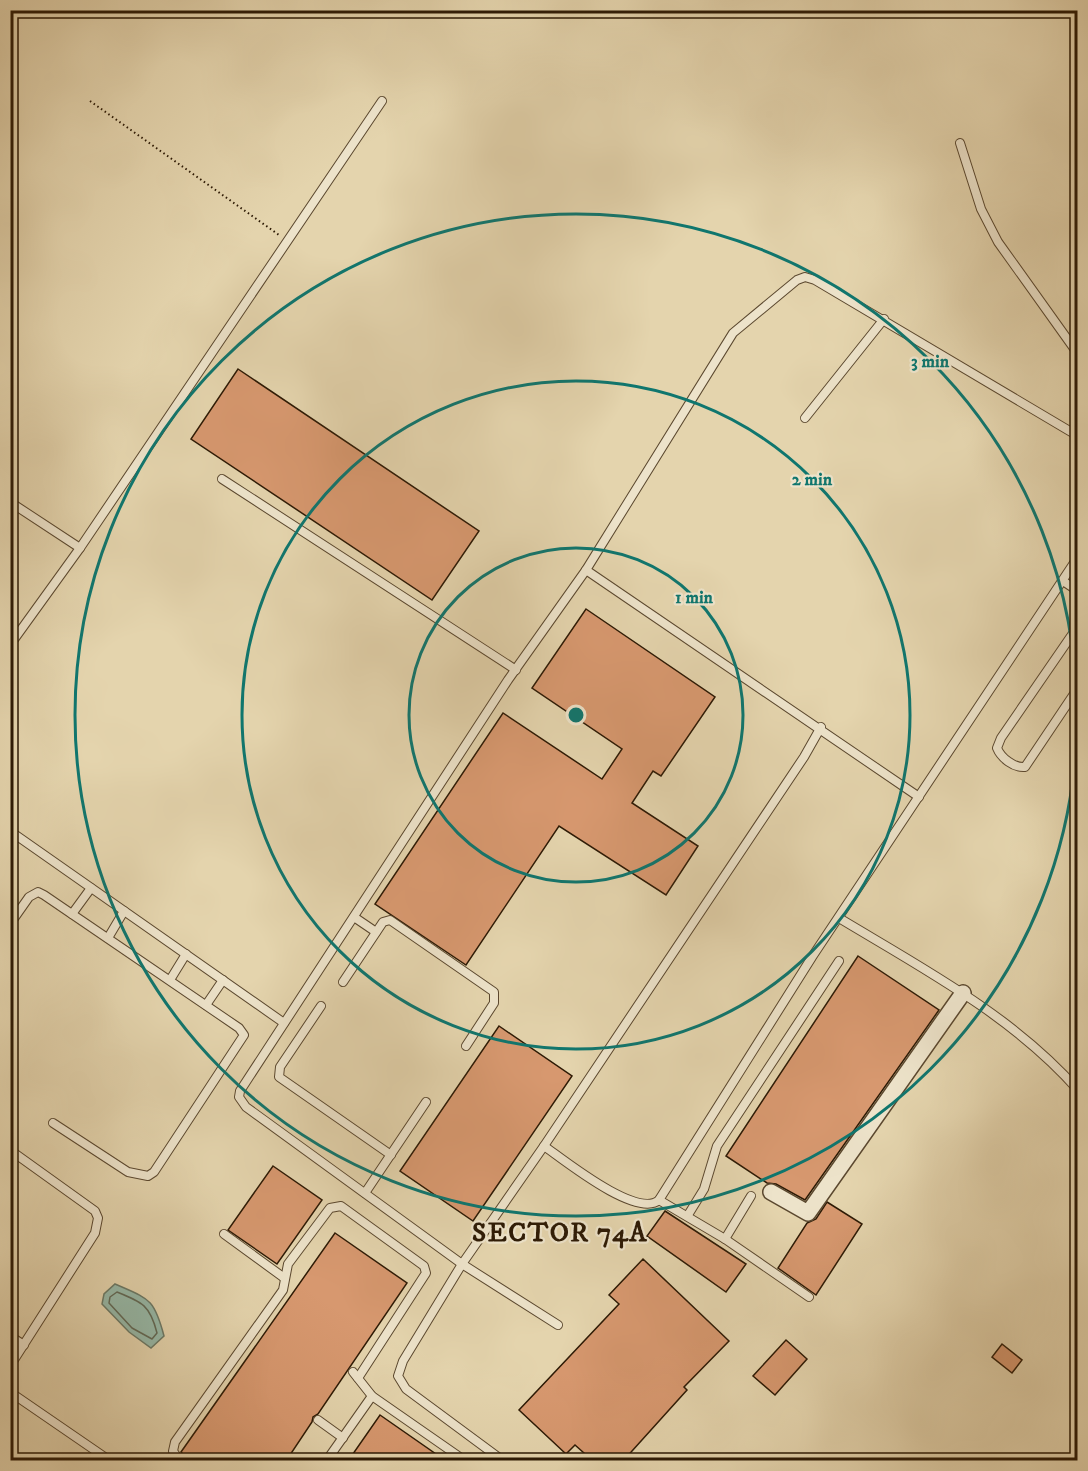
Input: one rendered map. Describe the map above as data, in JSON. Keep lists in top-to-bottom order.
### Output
{
  "districts": ["SECTOR 74A"],
  "rings": ["3 min", "2 min", "1 min"]
}
